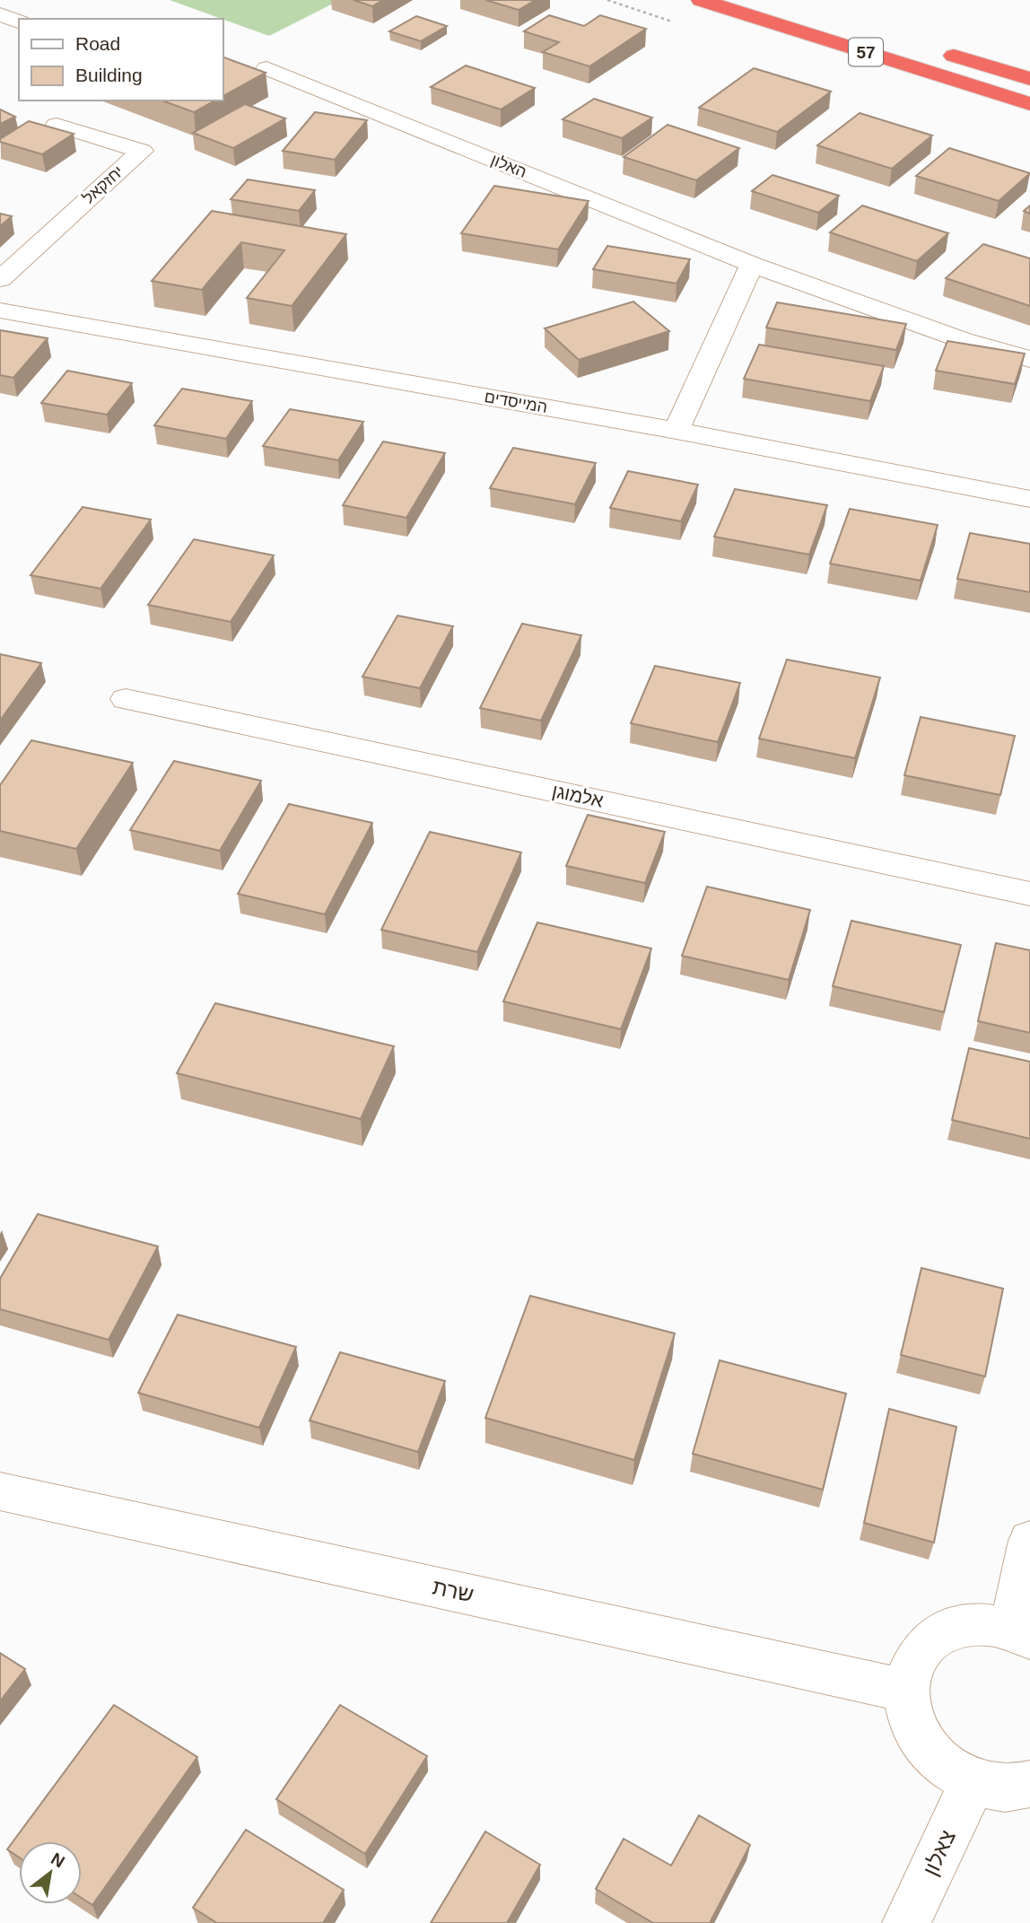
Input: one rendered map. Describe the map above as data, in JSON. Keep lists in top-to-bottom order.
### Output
{
  "streets": {
    "highway": ["57"],
    "street": [
      "האלון",
      "יחזקאל",
      "המייסדים",
      "אלמוגן",
      "שרת",
      "צאלון"
    ]
  },
  "legend": ["Road", "Building"],
  "north": "top right"
}
